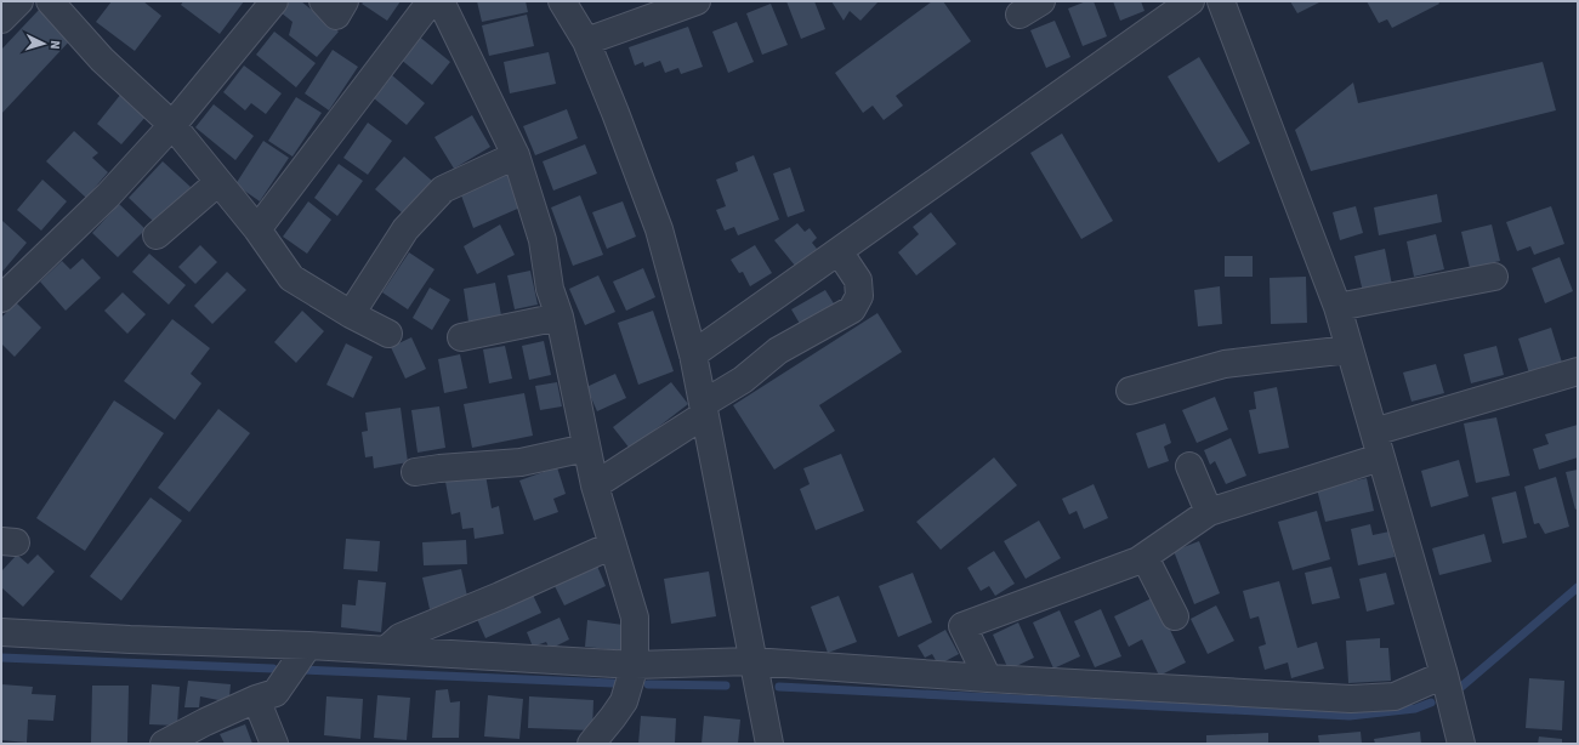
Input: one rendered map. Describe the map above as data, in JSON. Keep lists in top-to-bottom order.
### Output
{
  "north": "right"
}
